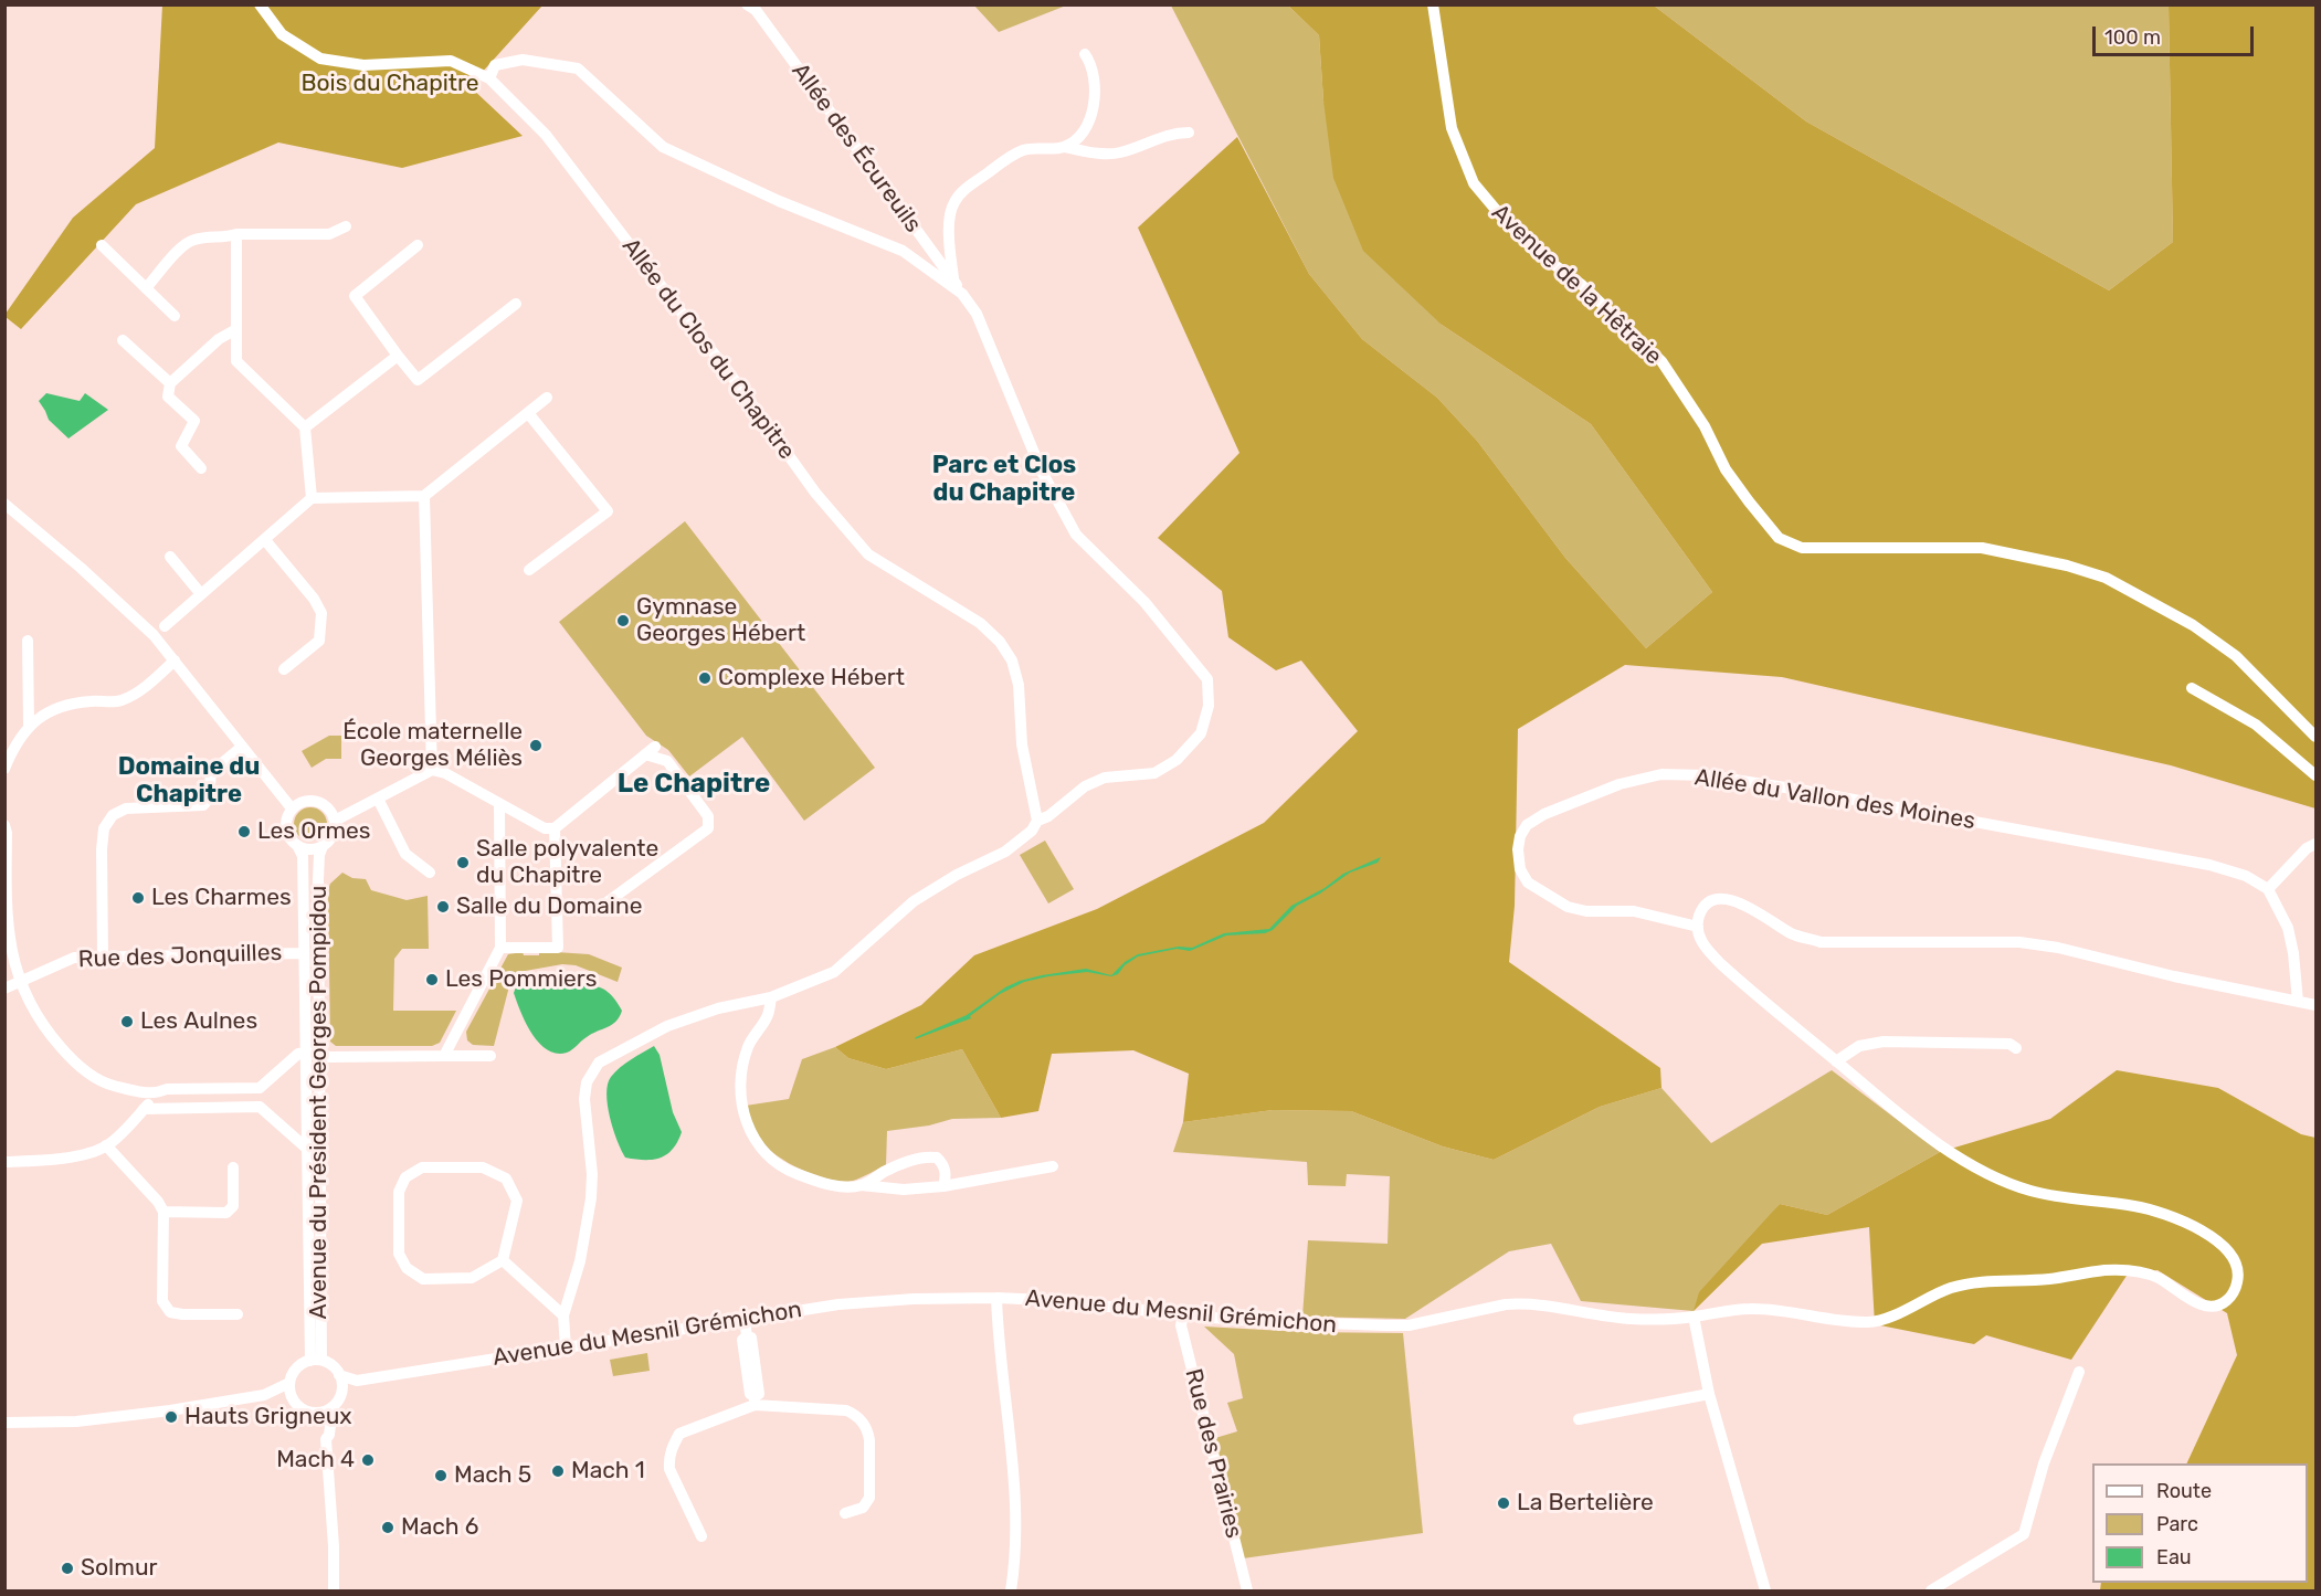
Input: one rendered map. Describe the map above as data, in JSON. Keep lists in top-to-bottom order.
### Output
{
  "streets": {
    "street": [
      "Allée des Écureuils",
      "Avenue de la Hêtraie",
      "Allée du Clos du Chapitre",
      "Allée du Vallon des Moines",
      "Rue des Jonquilles",
      "Avenue du Président Georges Pompidou",
      "Avenue du Mesnil Grémichon",
      "Rue des Prairies"
    ]
  },
  "crossings": [
    ["Allée des Écureuils", "Allée du Clos du Chapitre"],
    ["Allée du Vallon des Moines", "Avenue du Mesnil Grémichon"],
    ["Rue des Jonquilles", "Avenue du Président Georges Pompidou"],
    ["Avenue du Président Georges Pompidou", "Avenue du Mesnil Grémichon"],
    ["Avenue du Mesnil Grémichon", "Rue des Prairies"]
  ],
  "districts": ["Parc et Clos du Chapitre", "Domaine du Chapitre", "Le Chapitre"],
  "parks": ["Bois du Chapitre"],
  "places": [
    "Gymnase Georges Hébert",
    "Complexe Hébert",
    "École maternelle Georges Méliès",
    "Les Ormes",
    "Salle polyvalente du Chapitre",
    "Les Charmes",
    "Salle du Domaine",
    "Les Pommiers",
    "Les Aulnes",
    "Hauts Grigneux",
    "Mach 4",
    "Mach 1",
    "Mach 5",
    "La Bertelière",
    "Mach 6",
    "Solmur"
  ],
  "legend": ["Route", "Parc", "Eau"],
  "scale_bar": "100 m"
}
